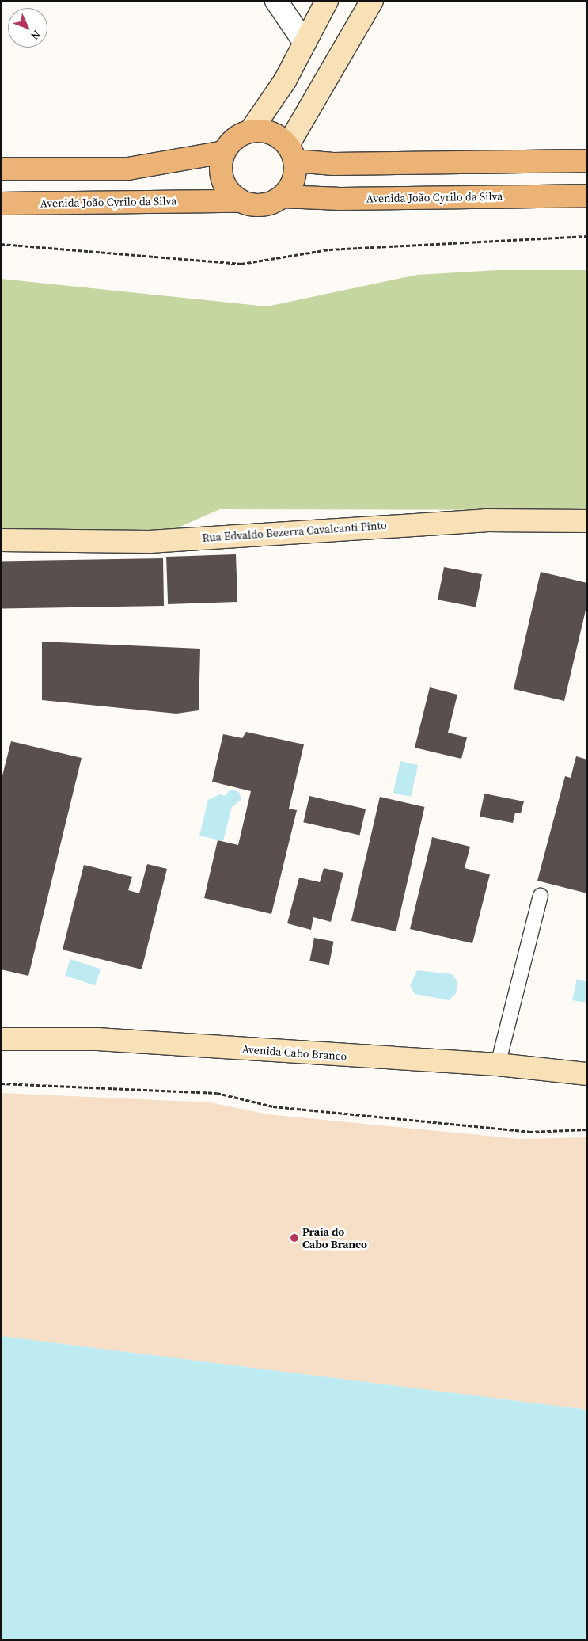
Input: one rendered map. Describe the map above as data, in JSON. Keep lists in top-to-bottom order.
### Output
{
  "streets": {
    "main road": ["Avenida João Cyrilo da Silva", "Rua Edvaldo Bezerra Cavalcanti Pinto", "Avenida Cabo Branco"]
  },
  "places": ["Praia do Cabo Branco"],
  "north": "bottom right"
}
